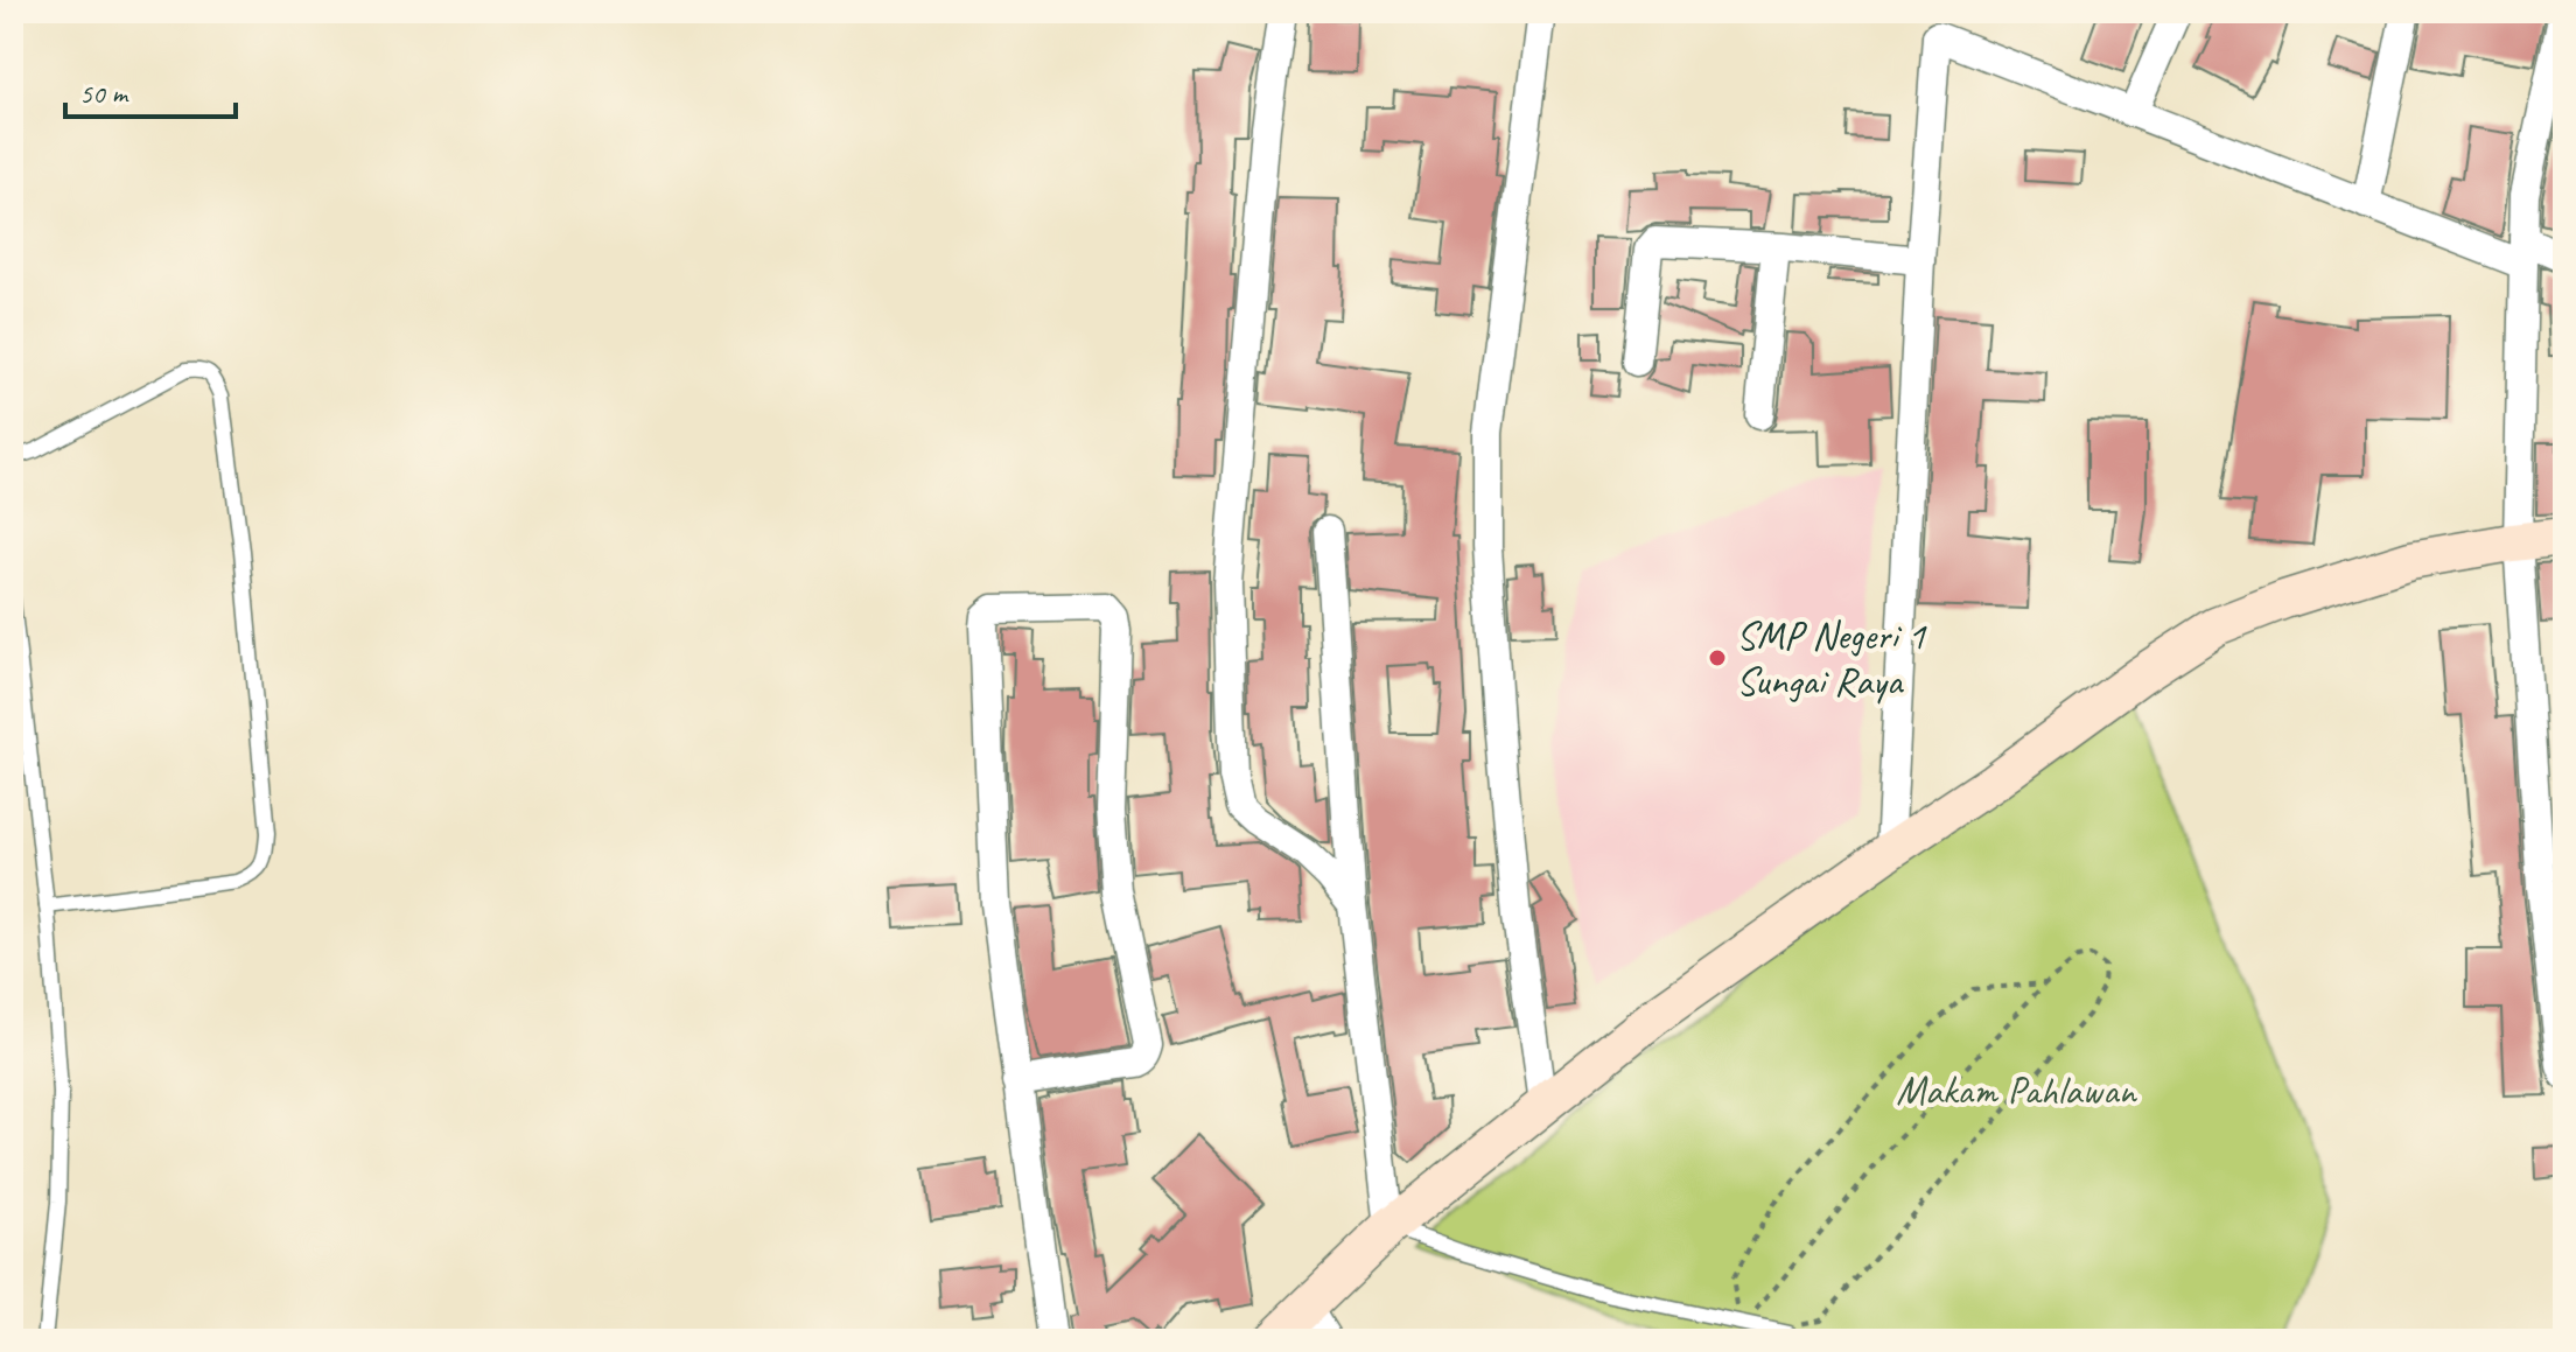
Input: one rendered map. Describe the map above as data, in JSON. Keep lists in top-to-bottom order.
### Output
{
  "parks": ["Makam Pahlawan"],
  "places": ["SMP Negeri 1 Sungai Raya"],
  "scale_bar": "50 m"
}
